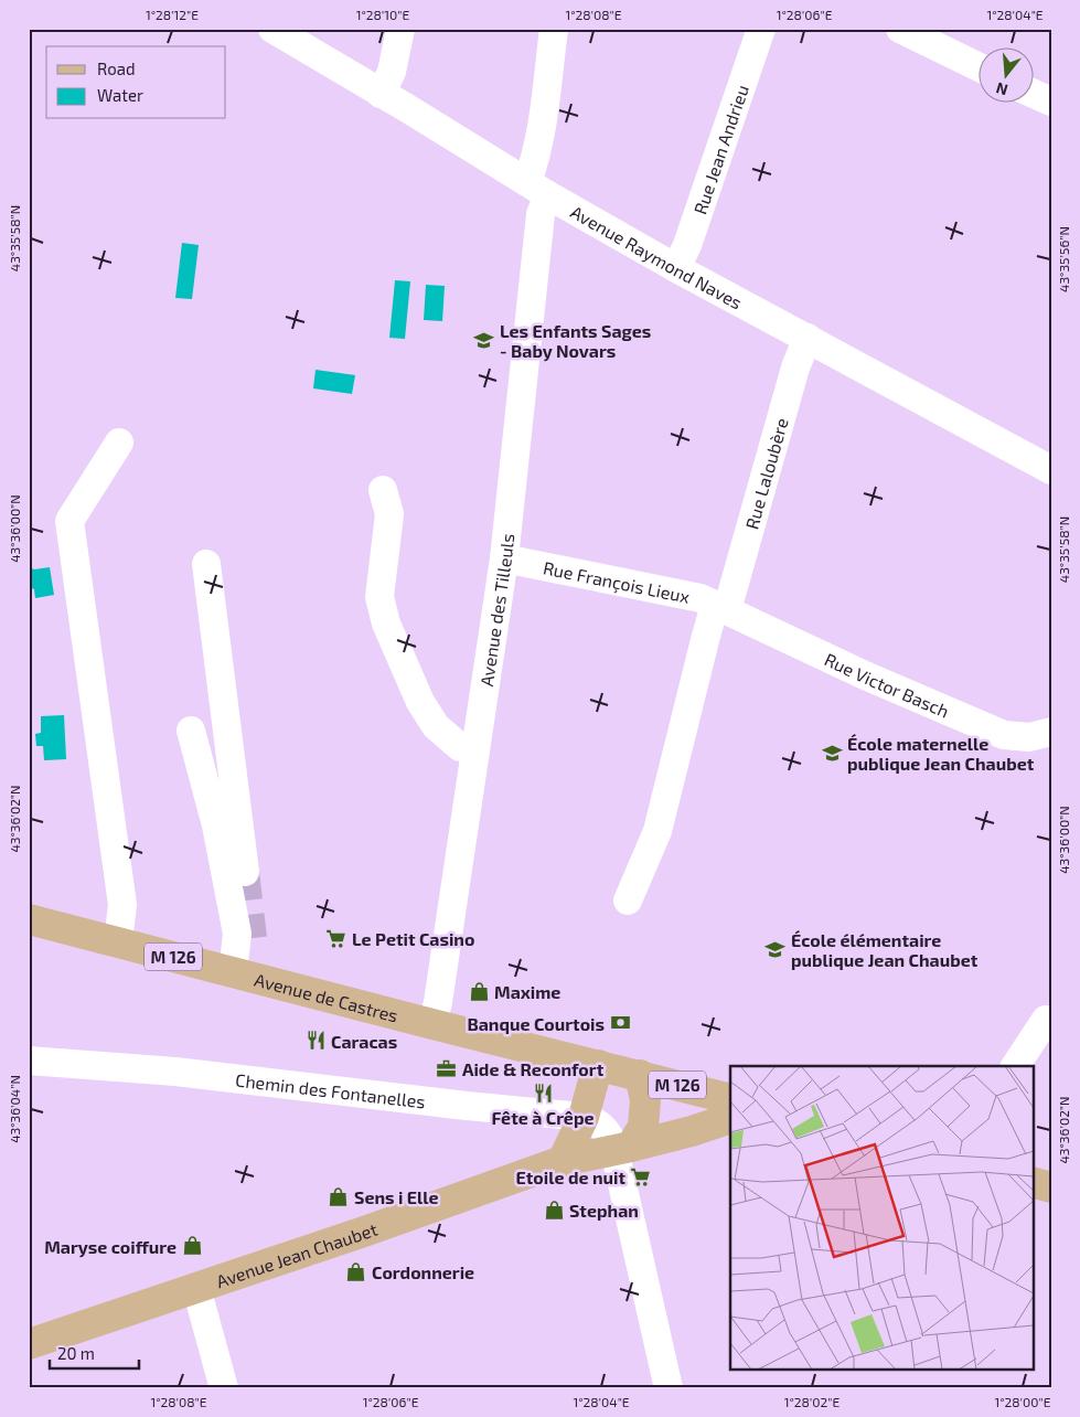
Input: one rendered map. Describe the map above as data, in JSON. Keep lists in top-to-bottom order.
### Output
{
  "streets": {
    "main road": ["M 126", "Avenue de Castres", "Avenue Jean Chaubet"],
    "street": [
      "Rue Jean Andrieu",
      "Avenue Raymond Naves",
      "Rue Laloubère",
      "Rue François Lieux",
      "Avenue des Tilleuls",
      "Rue Victor Basch",
      "Chemin des Fontanelles"
    ]
  },
  "crossings": [
    ["Rue Jean Andrieu", "Avenue Raymond Naves"],
    ["Avenue Raymond Naves", "Rue Laloubère"],
    ["Avenue Raymond Naves", "Avenue des Tilleuls"],
    ["Rue Laloubère", "Rue François Lieux"],
    ["Rue Laloubère", "Rue Victor Basch"],
    ["Rue François Lieux", "Avenue des Tilleuls"],
    ["Rue François Lieux", "Rue Victor Basch"],
    ["Avenue des Tilleuls", "Avenue de Castres"],
    ["M 126", "Avenue de Castres"],
    ["Chemin des Fontanelles", "Avenue Jean Chaubet"]
  ],
  "places": {
    "school or university": ["Les Enfants Sages - Baby Novars", "École maternelle publique Jean Chaubet", "École élémentaire publique Jean Chaubet"],
    "supermarket": ["Le Petit Casino", "Etoile de nuit"],
    "shop": [
      "Maxime",
      "Sens i Elle",
      "Stephan",
      "Maryse coiffure",
      "Cordonnerie"
    ],
    "bank": ["Banque Courtois"],
    "restaurant": ["Caracas", "Fête à Crêpe"],
    "office": ["Aide & Reconfort"]
  },
  "legend": ["Road", "Water"],
  "scale_bar": "20 m",
  "north": "bottom",
  "coordinates": [
    "1°28'12\"E",
    "1°28'10\"E",
    "1°28'08\"E",
    "1°28'06\"E",
    "1°28'04\"E",
    "43°35'58\"N",
    "43°35'56\"N",
    "43°36'00\"N",
    "43°36'02\"N",
    "43°36'04\"N",
    "1°28'02\"E",
    "1°28'00\"E"
  ]
}
